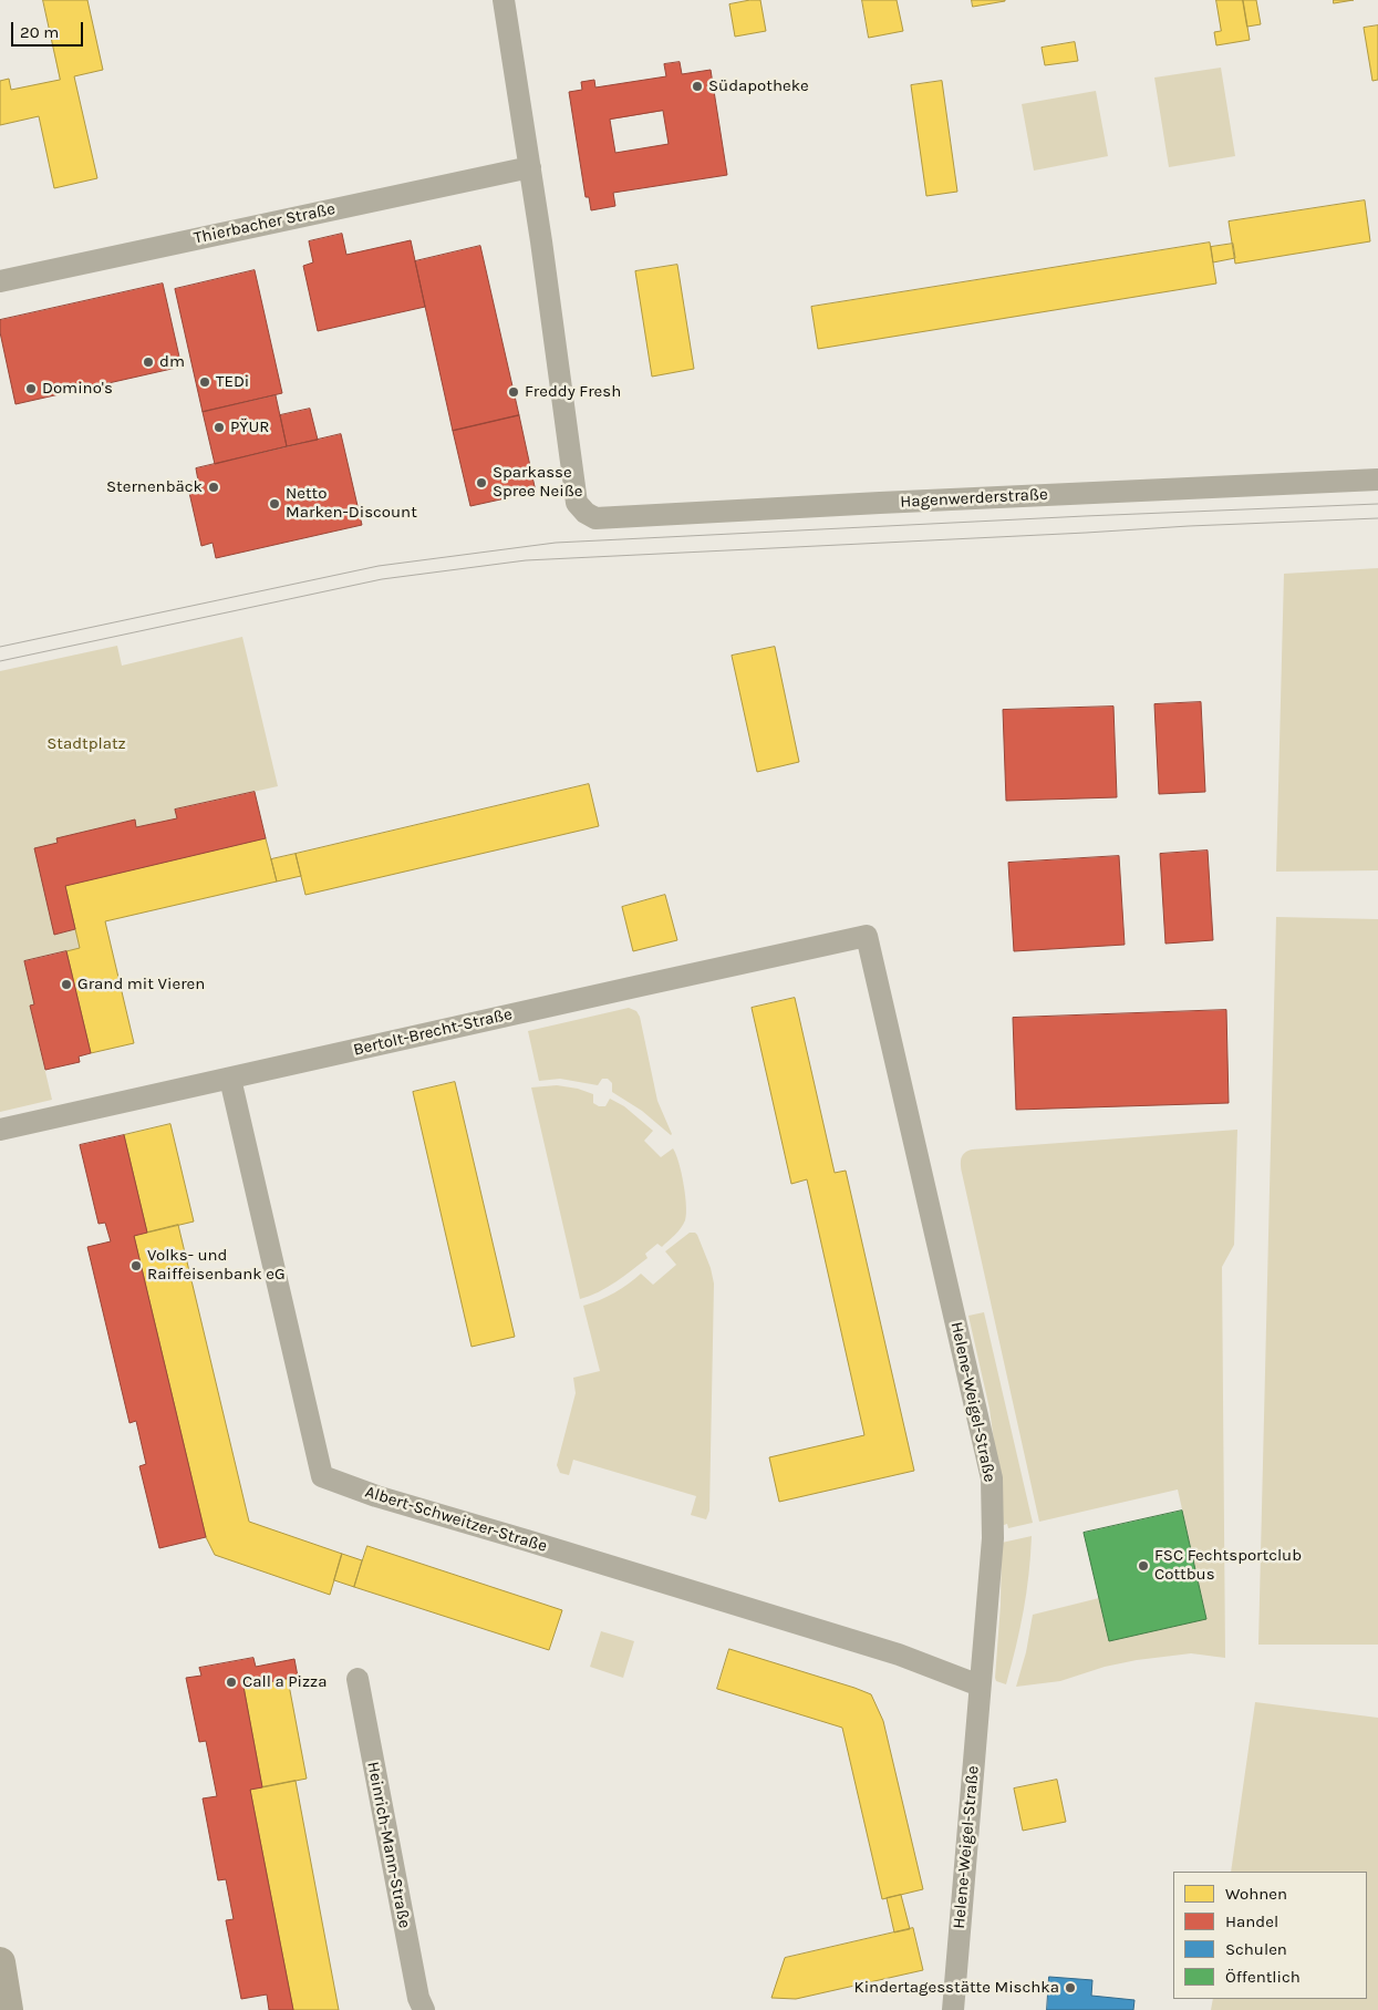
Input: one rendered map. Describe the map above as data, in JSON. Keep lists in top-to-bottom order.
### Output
{
  "streets": {
    "street": [
      "Thierbacher Straße",
      "Hagenwerderstraße",
      "Bertolt-Brecht-Straße",
      "Helene-Weigel-Straße",
      "Albert-Schweitzer-Straße",
      "Heinrich-Mann-Straße"
    ]
  },
  "crossings": [
    ["Thierbacher Straße", "Hagenwerderstraße"],
    ["Bertolt-Brecht-Straße", "Helene-Weigel-Straße"],
    ["Bertolt-Brecht-Straße", "Albert-Schweitzer-Straße"],
    ["Helene-Weigel-Straße", "Albert-Schweitzer-Straße"]
  ],
  "parks": ["Stadtplatz"],
  "places": [
    "Südapotheke",
    "dm",
    "TEDi",
    "Domino's",
    "Freddy Fresh",
    "PŸUR",
    "Sparkasse Spree Neiße",
    "Sternenbäck",
    "Netto Marken-Discount",
    "Grand mit Vieren",
    "Volks- und Raiffeisenbank eG",
    "FSC Fechtsportclub Cottbus",
    "Call a Pizza",
    "Kindertagesstätte Mischka"
  ],
  "legend": [
    "Wohnen",
    "Handel",
    "Schulen",
    "Öffentlich"
  ],
  "scale_bar": "20 m"
}
